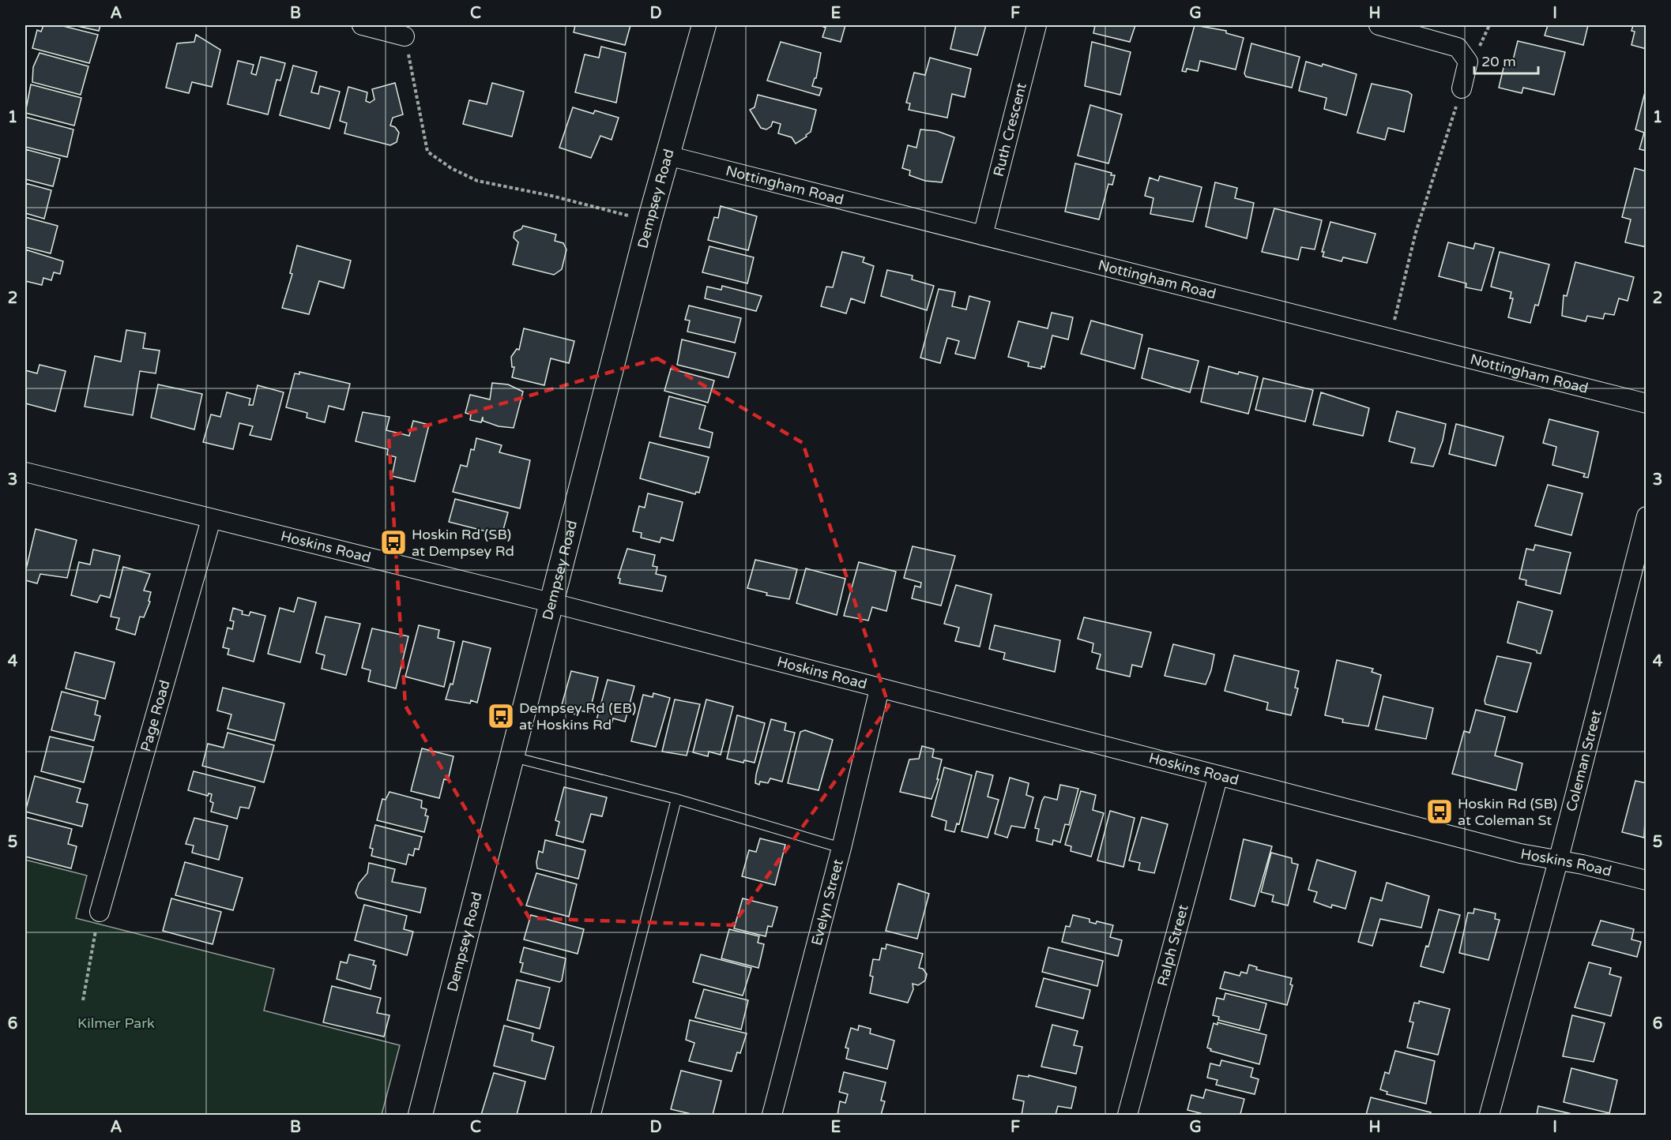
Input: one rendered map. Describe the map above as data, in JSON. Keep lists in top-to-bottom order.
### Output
{
  "streets": {
    "street": [
      "Ruth Crescent",
      "Nottingham Road",
      "Dempsey Road",
      "Hoskins Road",
      "Page Road",
      "Coleman Street",
      "Evelyn Street",
      "Ralph Street"
    ]
  },
  "crossings": [
    ["Ruth Crescent", "Nottingham Road"],
    ["Nottingham Road", "Dempsey Road"],
    ["Dempsey Road", "Hoskins Road"],
    ["Hoskins Road", "Page Road"],
    ["Hoskins Road", "Coleman Street"],
    ["Hoskins Road", "Evelyn Street"],
    ["Hoskins Road", "Ralph Street"]
  ],
  "parks": ["Kilmer Park"],
  "places": {
    "bus stop": ["Hoskin Rd (SB) at Dempsey Rd", "Dempsey Rd (EB) at Hoskins Rd", "Hoskin Rd (SB) at Coleman St"]
  },
  "scale_bar": "20 m",
  "grid": {
    "columns": [
      "A",
      "B",
      "C",
      "D",
      "E",
      "F",
      "G",
      "H",
      "I"
    ],
    "rows": [
      "1",
      "2",
      "3",
      "4",
      "5",
      "6"
    ]
  }
}
